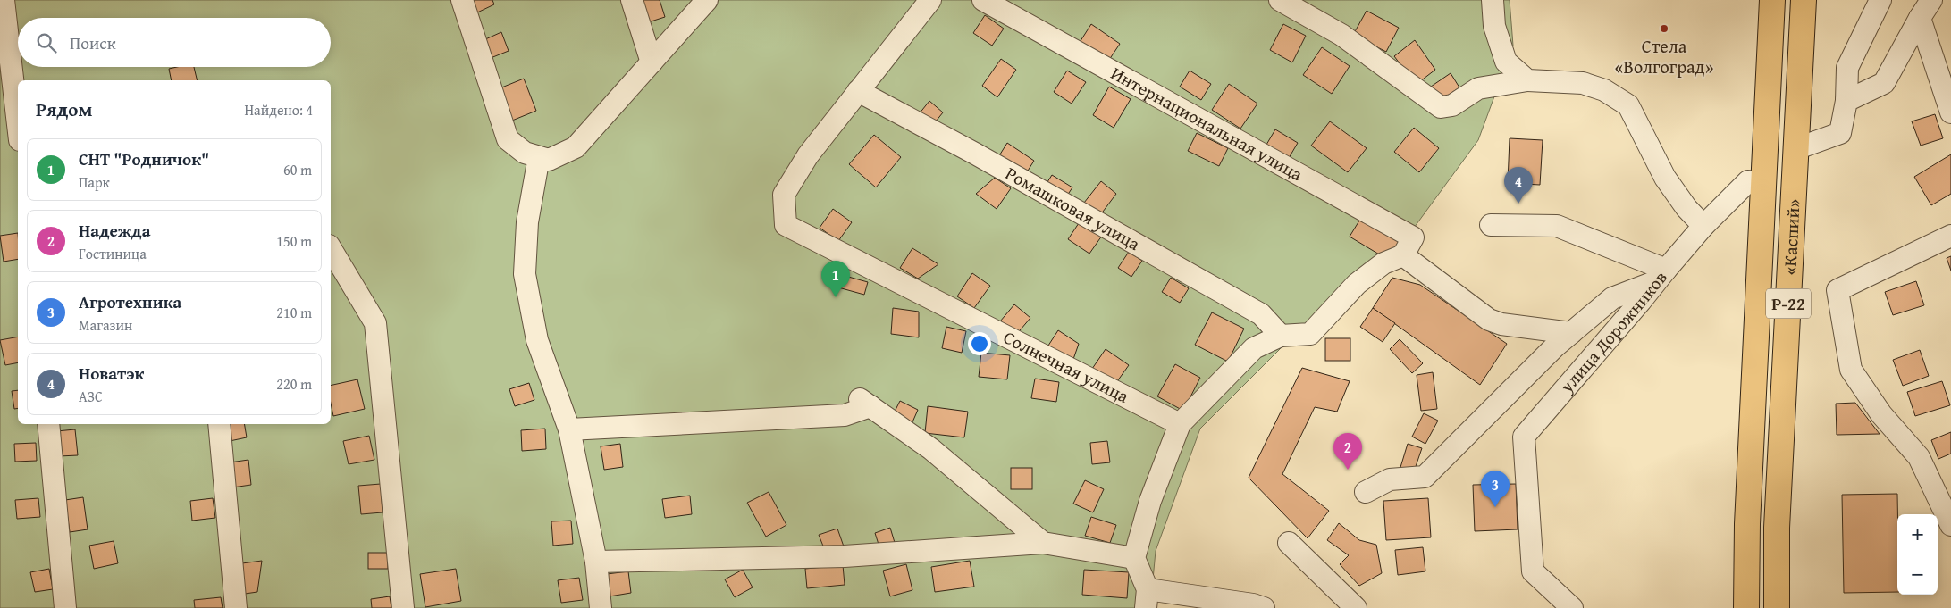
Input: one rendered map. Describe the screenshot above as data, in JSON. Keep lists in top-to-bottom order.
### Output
{
  "streets": {
    "highway": ["«Каспий»", "Р-22"],
    "street": [
      "Интернациональная улица",
      "Ромашковая улица",
      "улица Дорожников",
      "Солнечная улица"
    ]
  },
  "crossings": [
    ["Ромашковая улица", "Солнечная улица"],
    ["«Каспий»", "улица Дорожников"]
  ],
  "places": ["Стела «Волгоград»"],
  "page": {
    "search": "Поиск",
    "heading": ["Рядом", "Найдено: 4"],
    "list": [
      {
        "mark": "1",
        "name": "СНТ \"Родничок\"",
        "note": "Парк",
        "value": "60 m"
      },
      {
        "mark": "2",
        "name": "Надежда",
        "note": "Гостиница",
        "value": "150 m"
      },
      {
        "mark": "3",
        "name": "Агротехника",
        "note": "Магазин",
        "value": "210 m"
      },
      {
        "mark": "4",
        "name": "Новатэк",
        "note": "АЗС",
        "value": "220 m"
      }
    ],
    "pins": [
      "4",
      "1",
      "2",
      "3"
    ],
    "map_buttons": ["+", "−"]
  }
}
